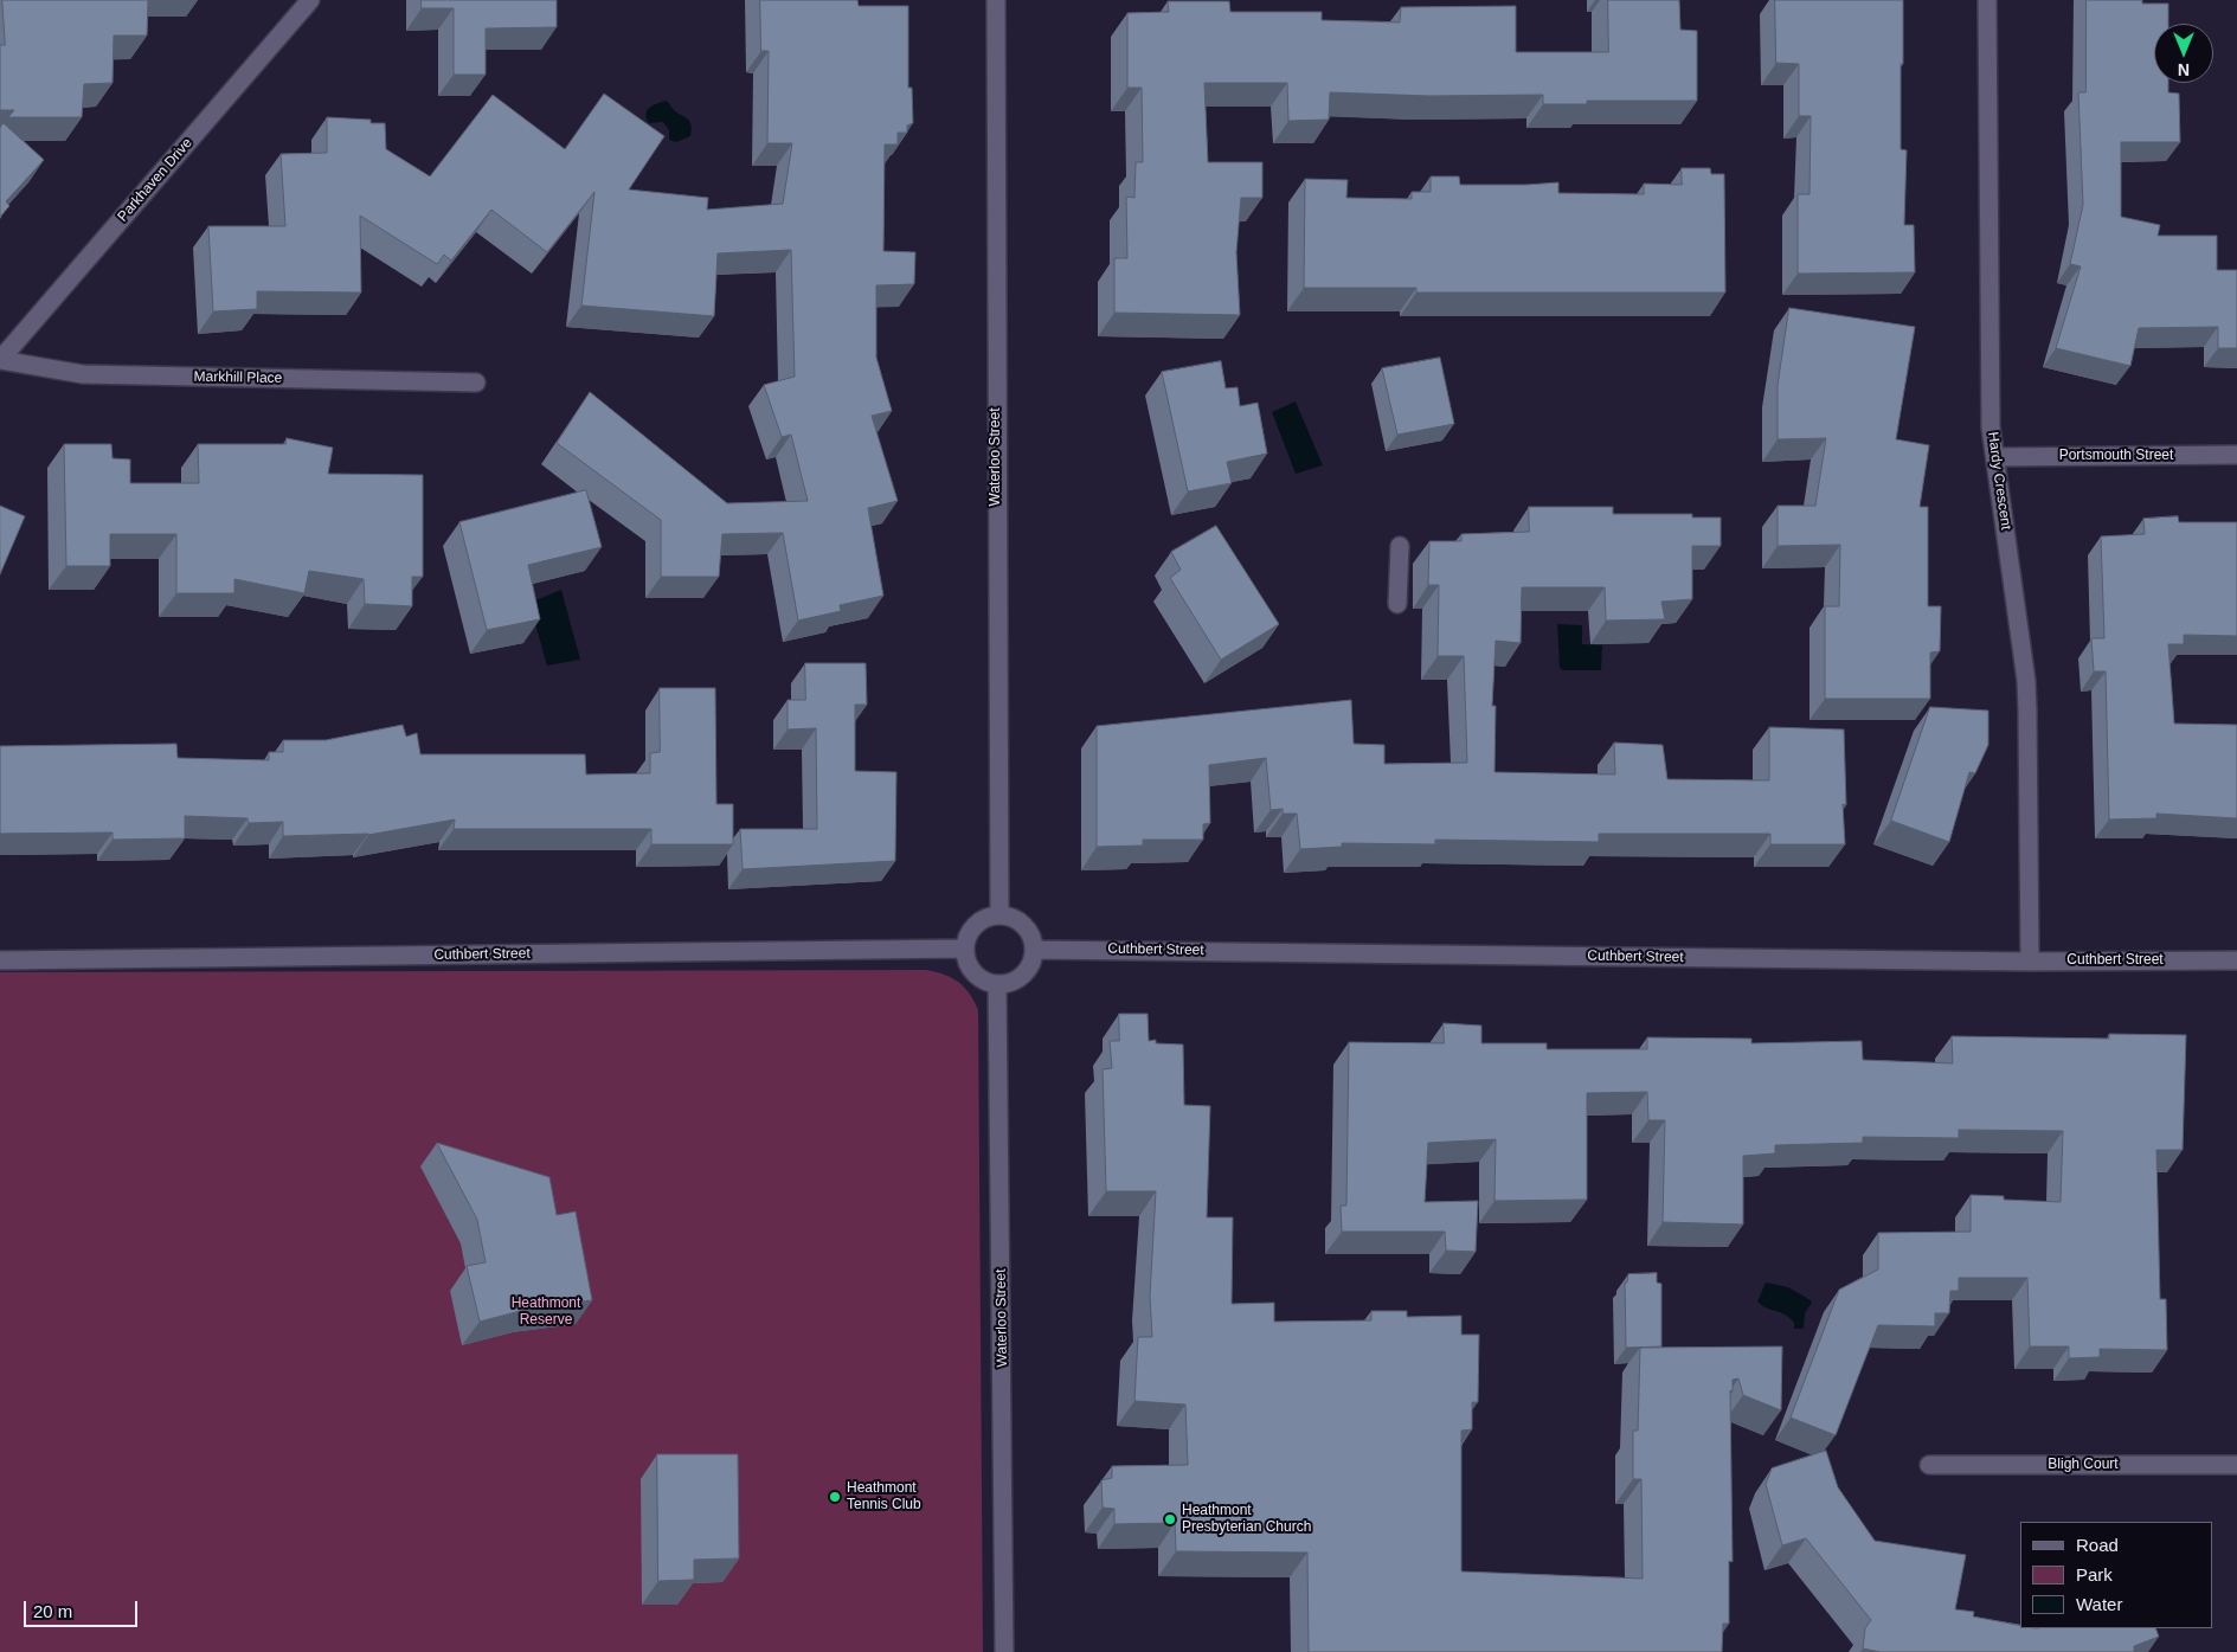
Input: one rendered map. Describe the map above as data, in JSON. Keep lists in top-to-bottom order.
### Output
{
  "streets": {
    "street": [
      "Parkhaven Drive",
      "Markhill Place",
      "Portsmouth Street",
      "Waterloo Street",
      "Hardy Crescent",
      "Cuthbert Street",
      "Bligh Court"
    ]
  },
  "crossings": [
    ["Parkhaven Drive", "Markhill Place"],
    ["Portsmouth Street", "Hardy Crescent"],
    ["Waterloo Street", "Cuthbert Street"],
    ["Hardy Crescent", "Cuthbert Street"]
  ],
  "parks": ["Heathmont Reserve"],
  "places": ["Heathmont Tennis Club", "Heathmont Presbyterian Church"],
  "legend": ["Road", "Park", "Water"],
  "scale_bar": "20 m",
  "north": "bottom"
}
